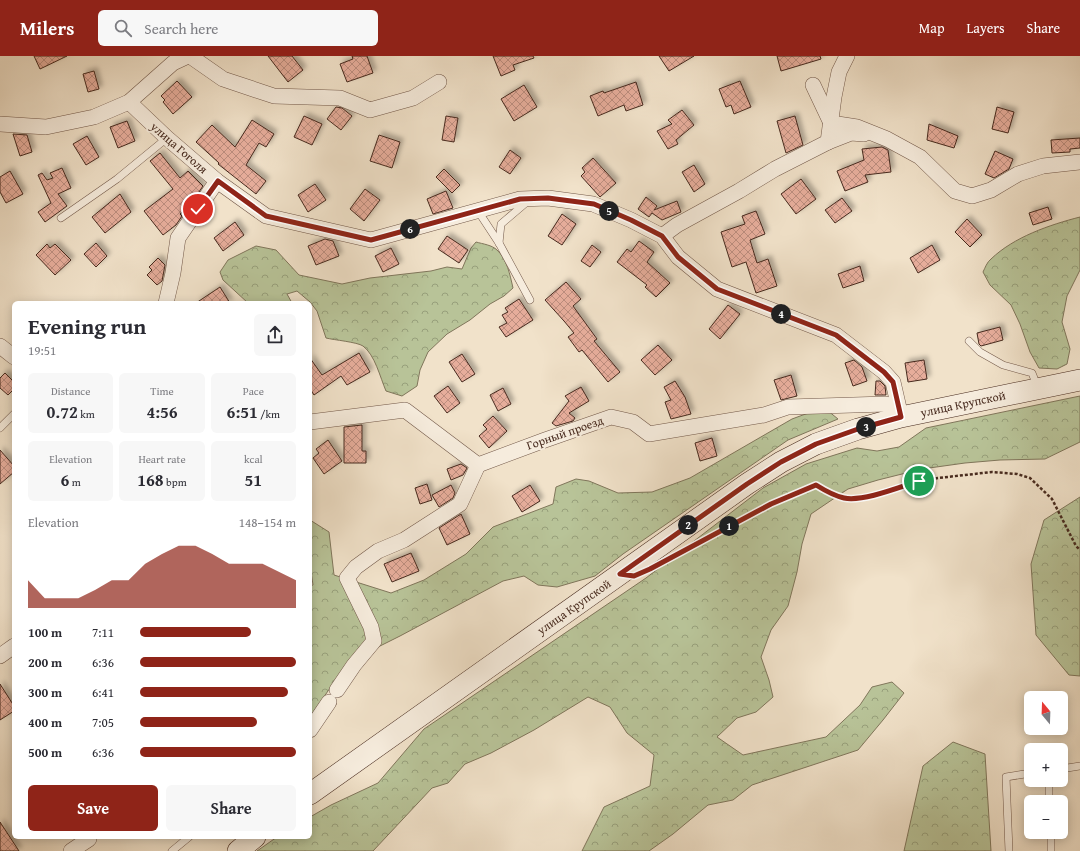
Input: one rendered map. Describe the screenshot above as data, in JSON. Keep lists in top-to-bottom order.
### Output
{
  "streets": {
    "street": ["улица Гоголя", "улица Крупской", "Горный проезд"]
  },
  "crossings": [
    ["улица Гоголя", "улица Крупской"],
    ["улица Гоголя", "Горный проезд"],
    ["улица Крупской", "Горный проезд"]
  ],
  "north": "top",
  "page": {
    "header": "Milers",
    "search": "Search here",
    "nav": ["Map", "Layers", "Share"],
    "pins": [
      "5",
      "6",
      "4",
      "3",
      "2",
      "1"
    ],
    "heading": ["Evening run", "19:51"],
    "stats": [
      ["Distance", "0.72 km"],
      ["Time", "4:56"],
      ["Pace", "6:51 /km"],
      ["Elevation", "6 m"],
      ["Heart rate", "168 bpm"],
      ["kcal", "51"]
    ],
    "chart": ["Elevation", "148–154 m"],
    "list": [
      {
        "name": "100 m",
        "note": "7:11"
      },
      {
        "name": "200 m",
        "note": "6:36"
      },
      {
        "name": "300 m",
        "note": "6:41"
      },
      {
        "name": "400 m",
        "note": "7:05"
      },
      {
        "name": "500 m",
        "note": "6:36"
      }
    ],
    "map_buttons": ["+", "−"],
    "buttons": ["Save", "Share"]
  }
}
